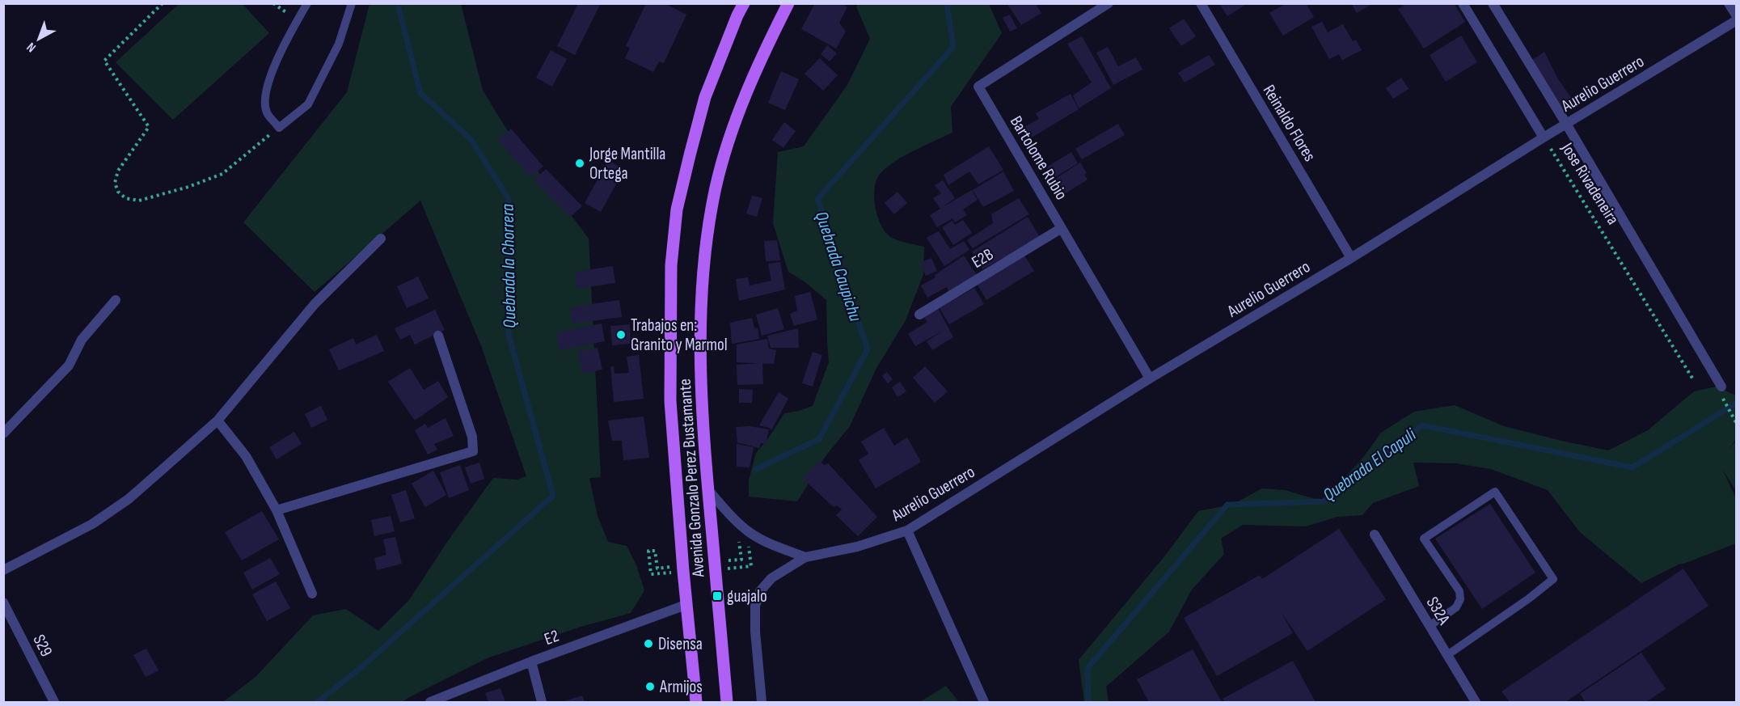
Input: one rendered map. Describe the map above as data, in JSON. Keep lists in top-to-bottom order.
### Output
{
  "streets": {
    "main road": ["Avenida Gonzalo Perez Bustamante"],
    "street": [
      "Aurelio Guerrero",
      "Reinaldo Flores",
      "Bartolome Rubio",
      "Jose Rivadeneira",
      "E2B",
      "S32A",
      "E2",
      "S29"
    ]
  },
  "crossings": [
    ["Aurelio Guerrero", "Reinaldo Flores"],
    ["Aurelio Guerrero", "Bartolome Rubio"],
    ["Aurelio Guerrero", "Jose Rivadeneira"],
    ["Bartolome Rubio", "E2B"],
    ["Avenida Gonzalo Perez Bustamante", "E2"]
  ],
  "water": ["Quebrada la Chorrera", "Quebrada Caupichu", "Quebrada El Capuli"],
  "places": {
    "other": [
      "Jorge Mantilla Ortega",
      "Trabajos en: Granito y Marmol",
      "Disensa",
      "Armijos"
    ],
    "transit": ["guajalo"]
  },
  "north": "bottom left"
}
